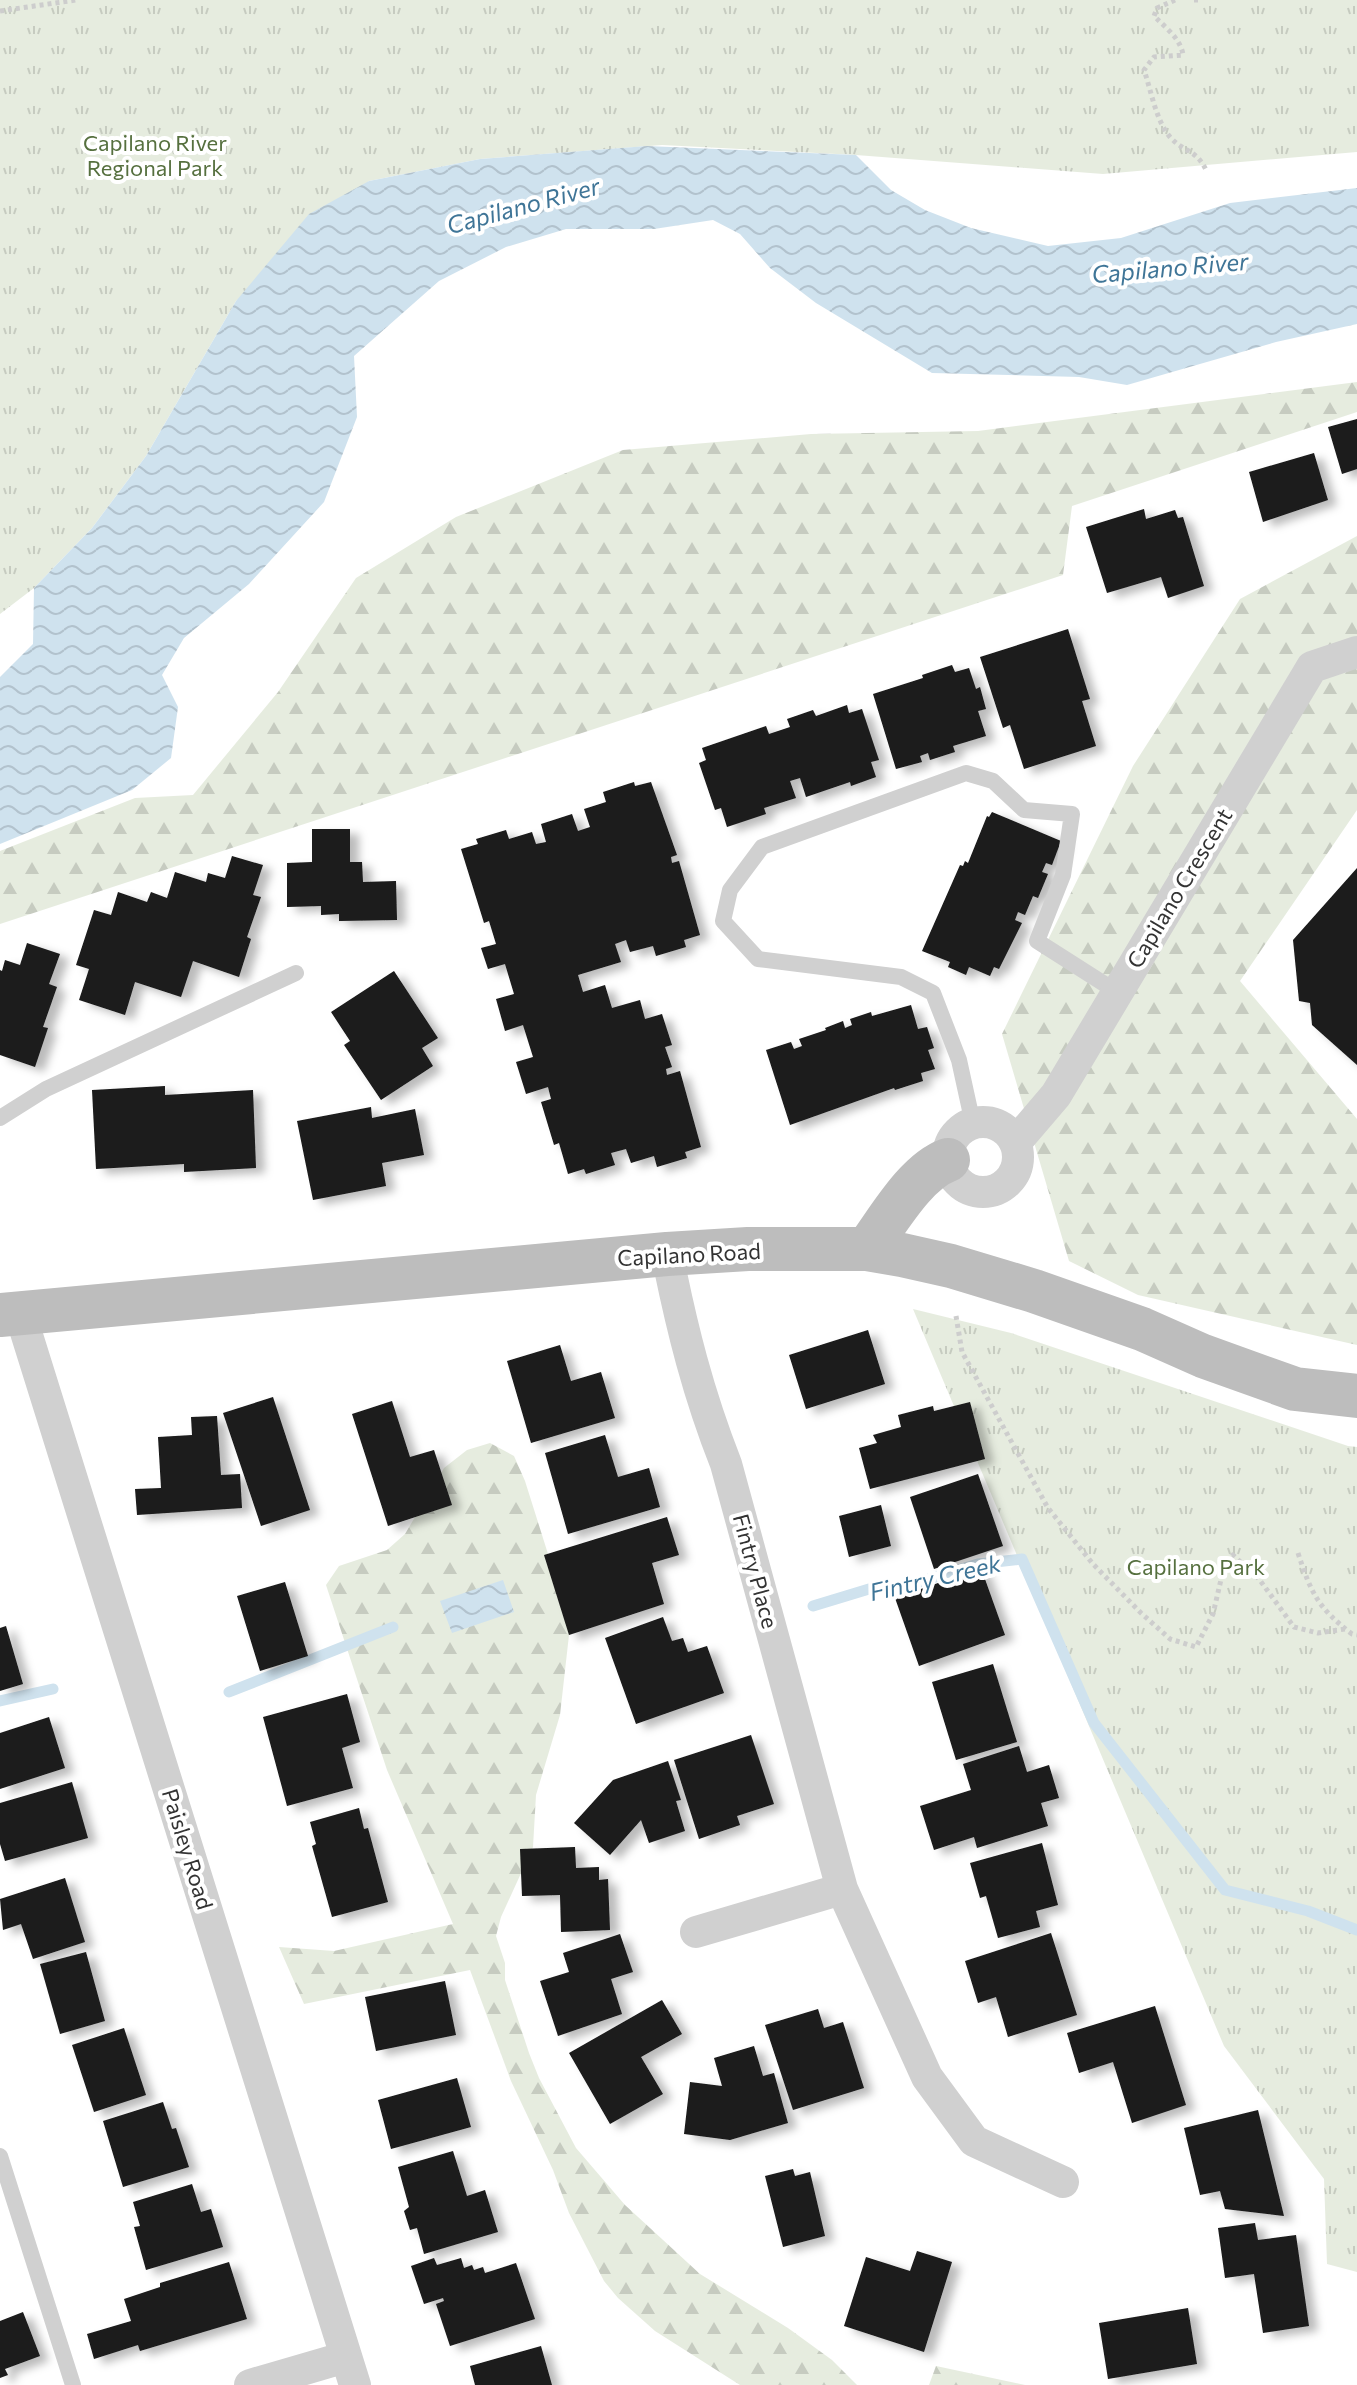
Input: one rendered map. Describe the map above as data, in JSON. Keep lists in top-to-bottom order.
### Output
{
  "streets": {
    "main road": ["Capilano Road"],
    "street": ["Capilano Crescent", "Fintry Place", "Paisley Road"]
  },
  "crossings": [
    ["Capilano Road", "Fintry Place"],
    ["Capilano Road", "Paisley Road"]
  ],
  "water": ["Capilano River", "Fintry Creek"],
  "parks": ["Capilano River Regional Park", "Capilano Park"]
}
